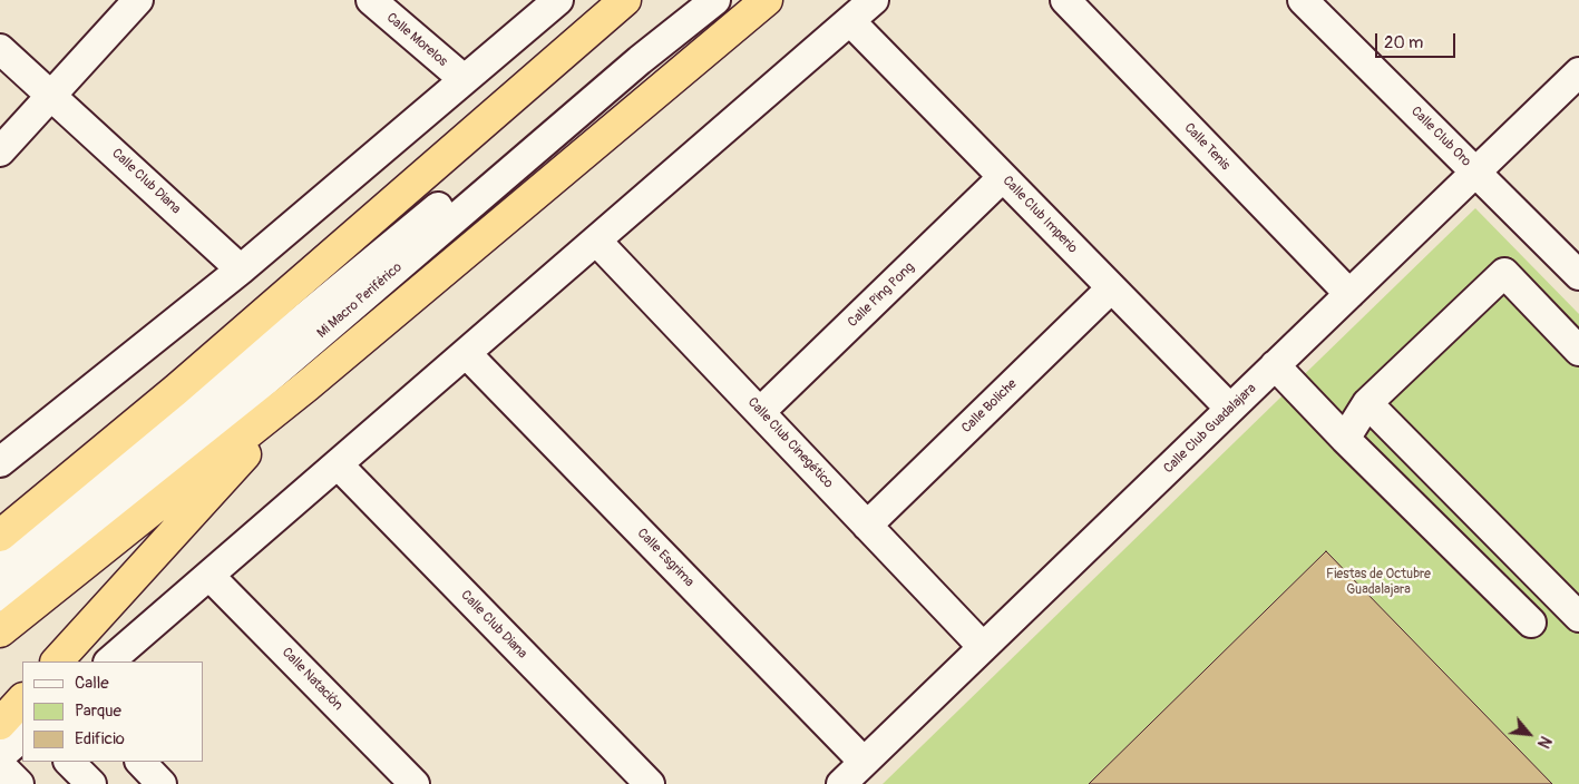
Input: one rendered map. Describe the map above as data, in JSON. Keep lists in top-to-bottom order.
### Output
{
  "streets": {
    "street": [
      "Calle Morelos",
      "Calle Club Oro",
      "Calle Tenis",
      "Calle Club Diana",
      "Calle Club Imperio",
      "Calle Ping Pong",
      "Mi Macro Periférico",
      "Calle Boliche",
      "Calle Club Guadalajara",
      "Calle Club Cinegético",
      "Calle Esgrima",
      "Calle Natación"
    ]
  },
  "crossings": [
    ["Calle Club Oro", "Calle Club Guadalajara"],
    ["Calle Tenis", "Calle Club Guadalajara"],
    ["Calle Club Imperio", "Calle Ping Pong"],
    ["Calle Club Imperio", "Calle Boliche"],
    ["Calle Club Imperio", "Calle Club Guadalajara"],
    ["Calle Ping Pong", "Calle Club Cinegético"],
    ["Calle Boliche", "Calle Club Cinegético"],
    ["Calle Club Guadalajara", "Calle Club Cinegético"],
    ["Calle Club Guadalajara", "Calle Esgrima"]
  ],
  "parks": ["Fiestas de Octubre Guadalajara"],
  "legend": ["Calle", "Parque", "Edificio"],
  "scale_bar": "20 m",
  "north": "bottom right"
}
